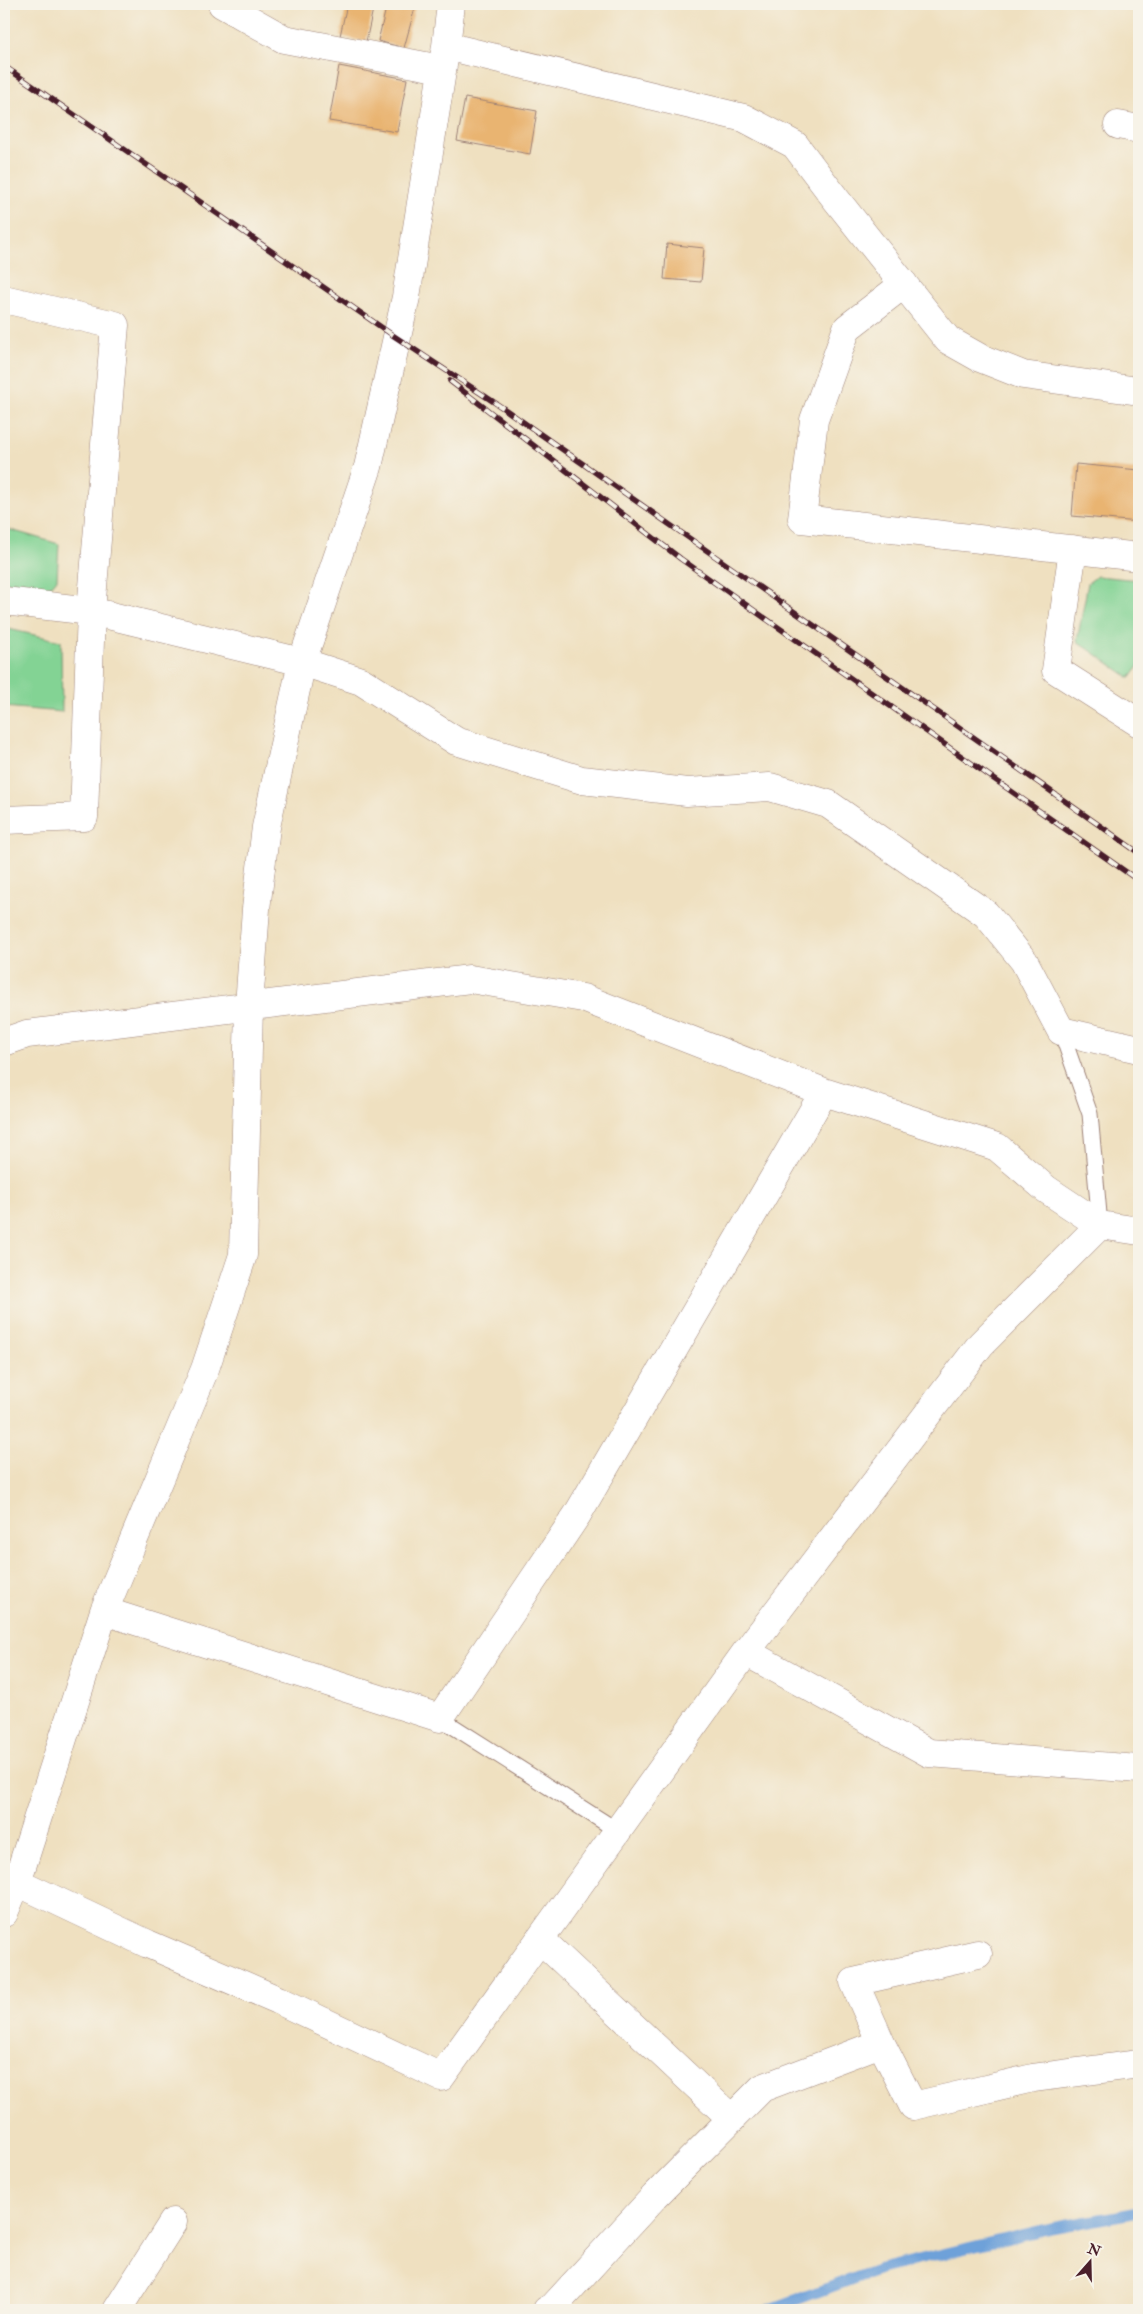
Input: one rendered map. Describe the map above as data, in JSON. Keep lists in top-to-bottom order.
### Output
{
  "north": "top"
}
